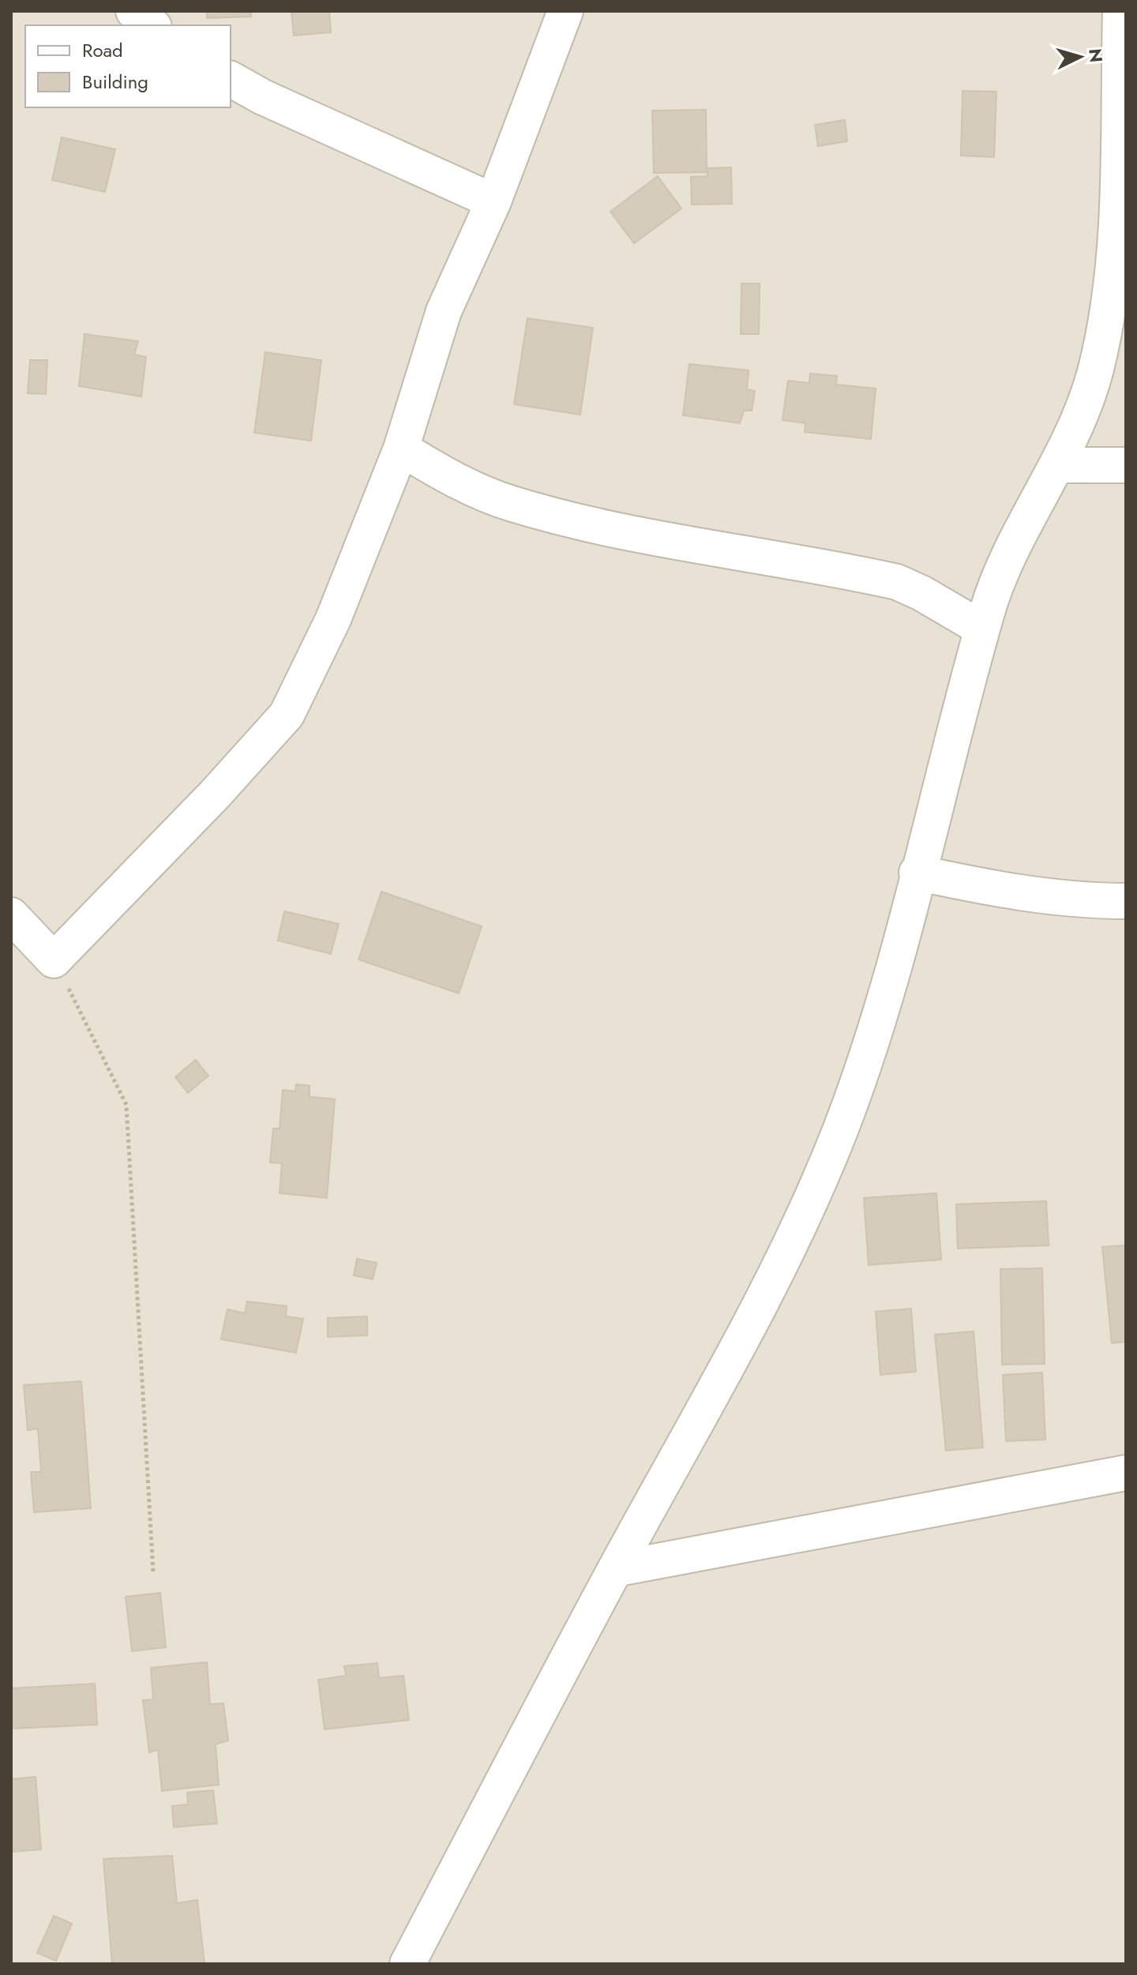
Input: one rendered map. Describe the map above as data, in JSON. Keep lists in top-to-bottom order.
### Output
{
  "legend": ["Road", "Building"],
  "north": "right"
}
